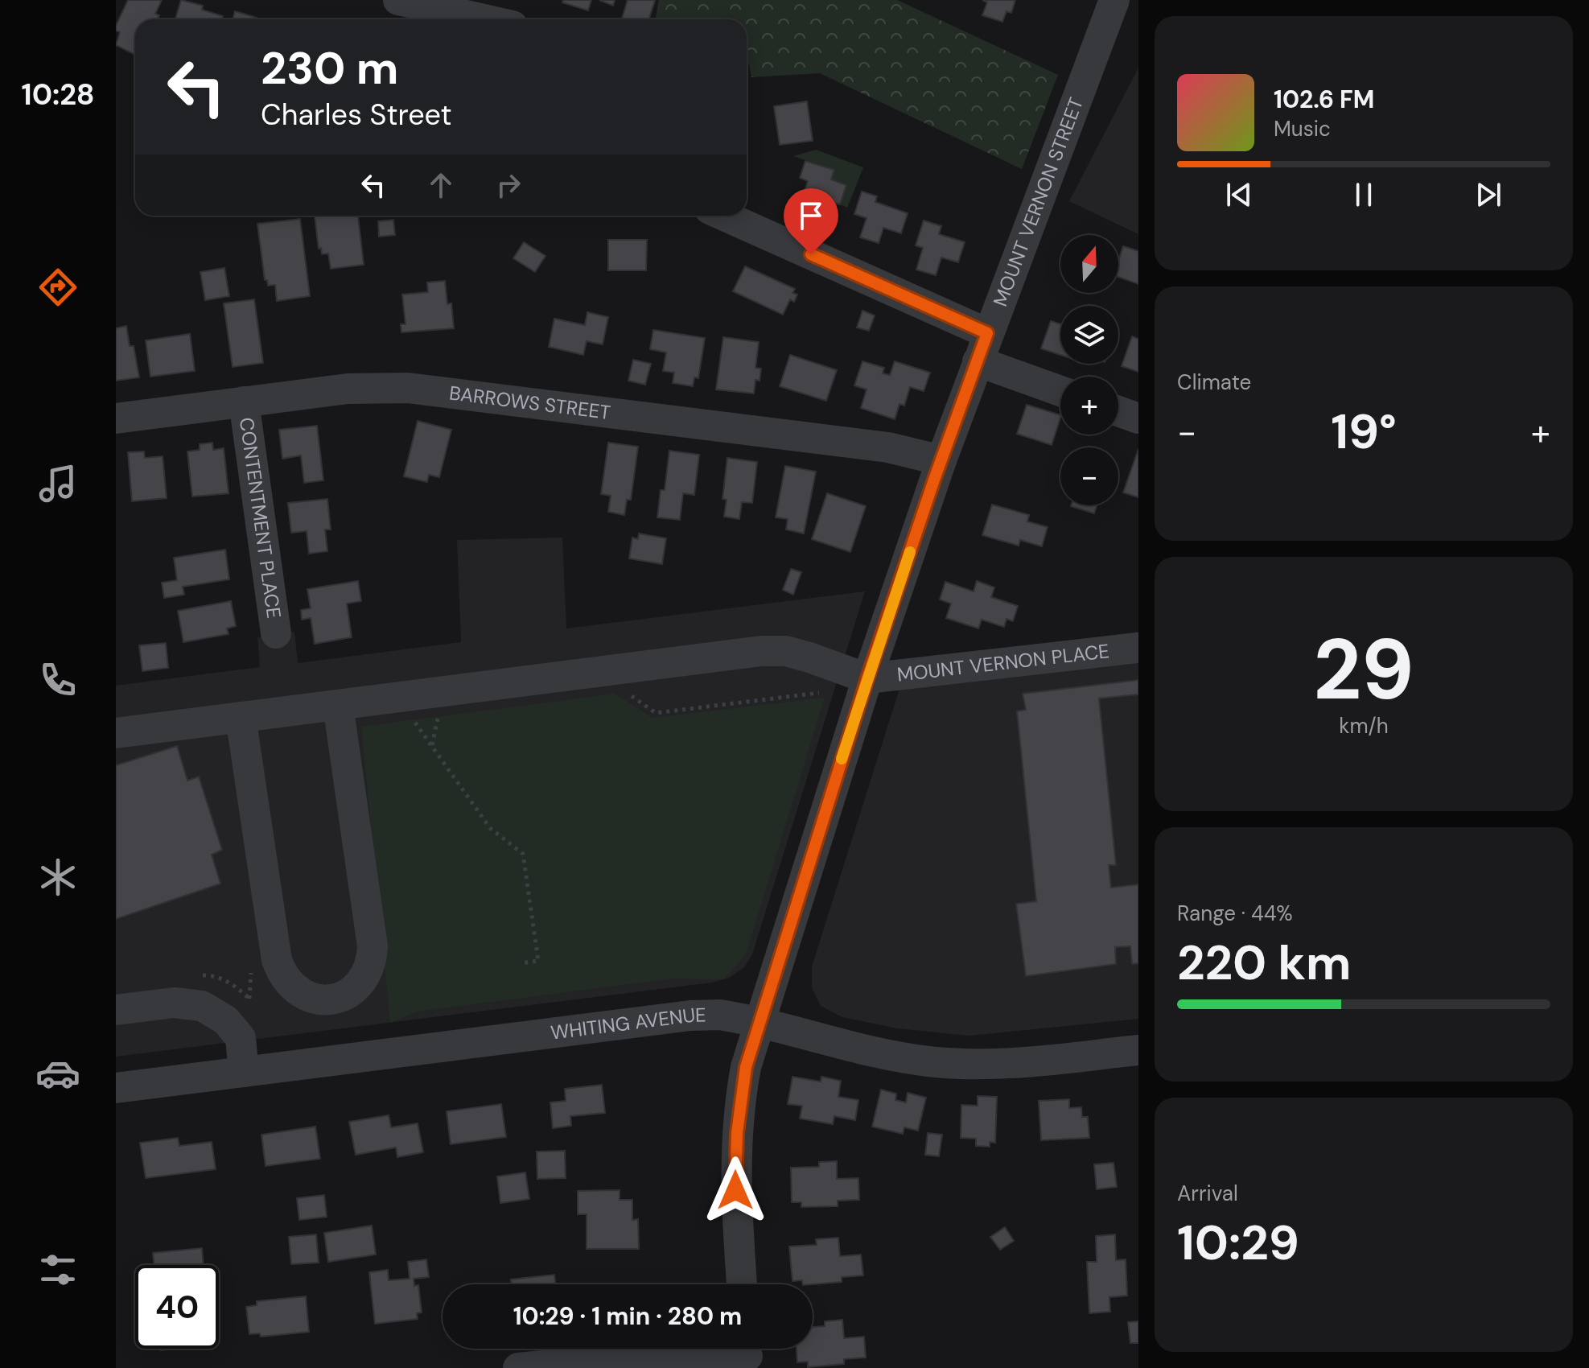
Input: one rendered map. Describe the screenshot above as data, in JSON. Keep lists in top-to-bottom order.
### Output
{
  "streets": {
    "street": [
      "MOUNT VERNON STREET",
      "BARROWS STREET",
      "CONTENTMENT PLACE",
      "MOUNT VERNON PLACE",
      "WHITING AVENUE"
    ]
  },
  "crossings": [
    ["MOUNT VERNON STREET", "BARROWS STREET"],
    ["MOUNT VERNON STREET", "MOUNT VERNON PLACE"],
    ["MOUNT VERNON STREET", "WHITING AVENUE"],
    ["BARROWS STREET", "CONTENTMENT PLACE"]
  ],
  "north": "top",
  "page": {
    "tabs": "10:28",
    "turn": ["230 m", "Charles Street"],
    "song": ["102.6 FM", "Music"],
    "map_buttons": ["+", "−"],
    "tile": [
      "Climate",
      ["29", "km/h"],
      ["Range · 44%", "220 km"],
      ["Arrival", "10:29"]
    ],
    "heat": ["−", "19°", "+"],
    "limit": "40",
    "trip": "10:29 · 1 min · 280 m"
  }
}
